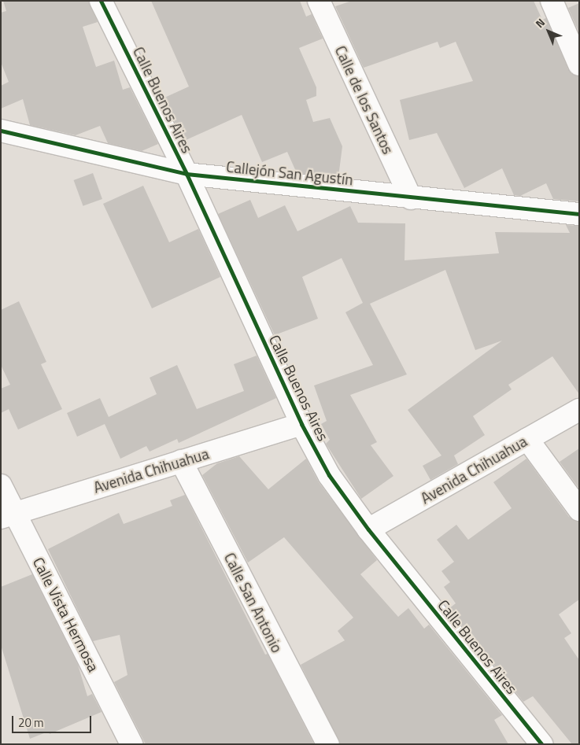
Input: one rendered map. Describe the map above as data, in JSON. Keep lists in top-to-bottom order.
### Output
{
  "streets": {
    "street": [
      "Calle Buenos Aires",
      "Calle de los Santos",
      "Callejón San Agustín",
      "Avenida Chihuahua",
      "Calle San Antonio",
      "Calle Vista Hermosa"
    ]
  },
  "crossings": [
    ["Calle Buenos Aires", "Callejón San Agustín"],
    ["Calle Buenos Aires", "Avenida Chihuahua"],
    ["Calle de los Santos", "Callejón San Agustín"],
    ["Avenida Chihuahua", "Calle San Antonio"],
    ["Avenida Chihuahua", "Calle Vista Hermosa"]
  ],
  "scale_bar": "20 m",
  "north": "top left"
}
